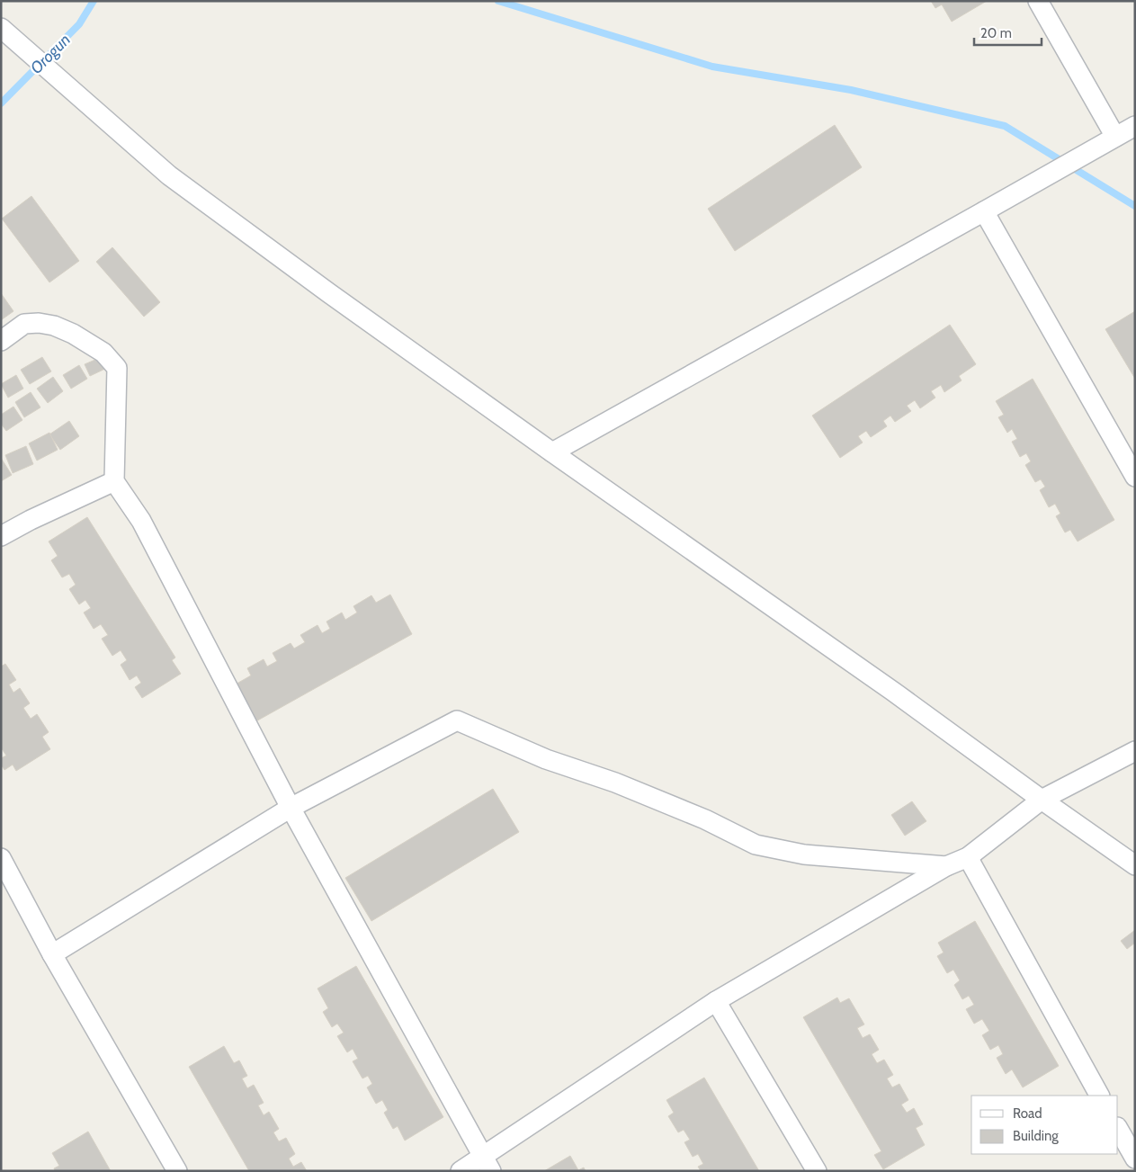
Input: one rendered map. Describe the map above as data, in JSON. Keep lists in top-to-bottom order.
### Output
{
  "water": ["Orogun"],
  "legend": ["Road", "Building"],
  "scale_bar": "20 m"
}
